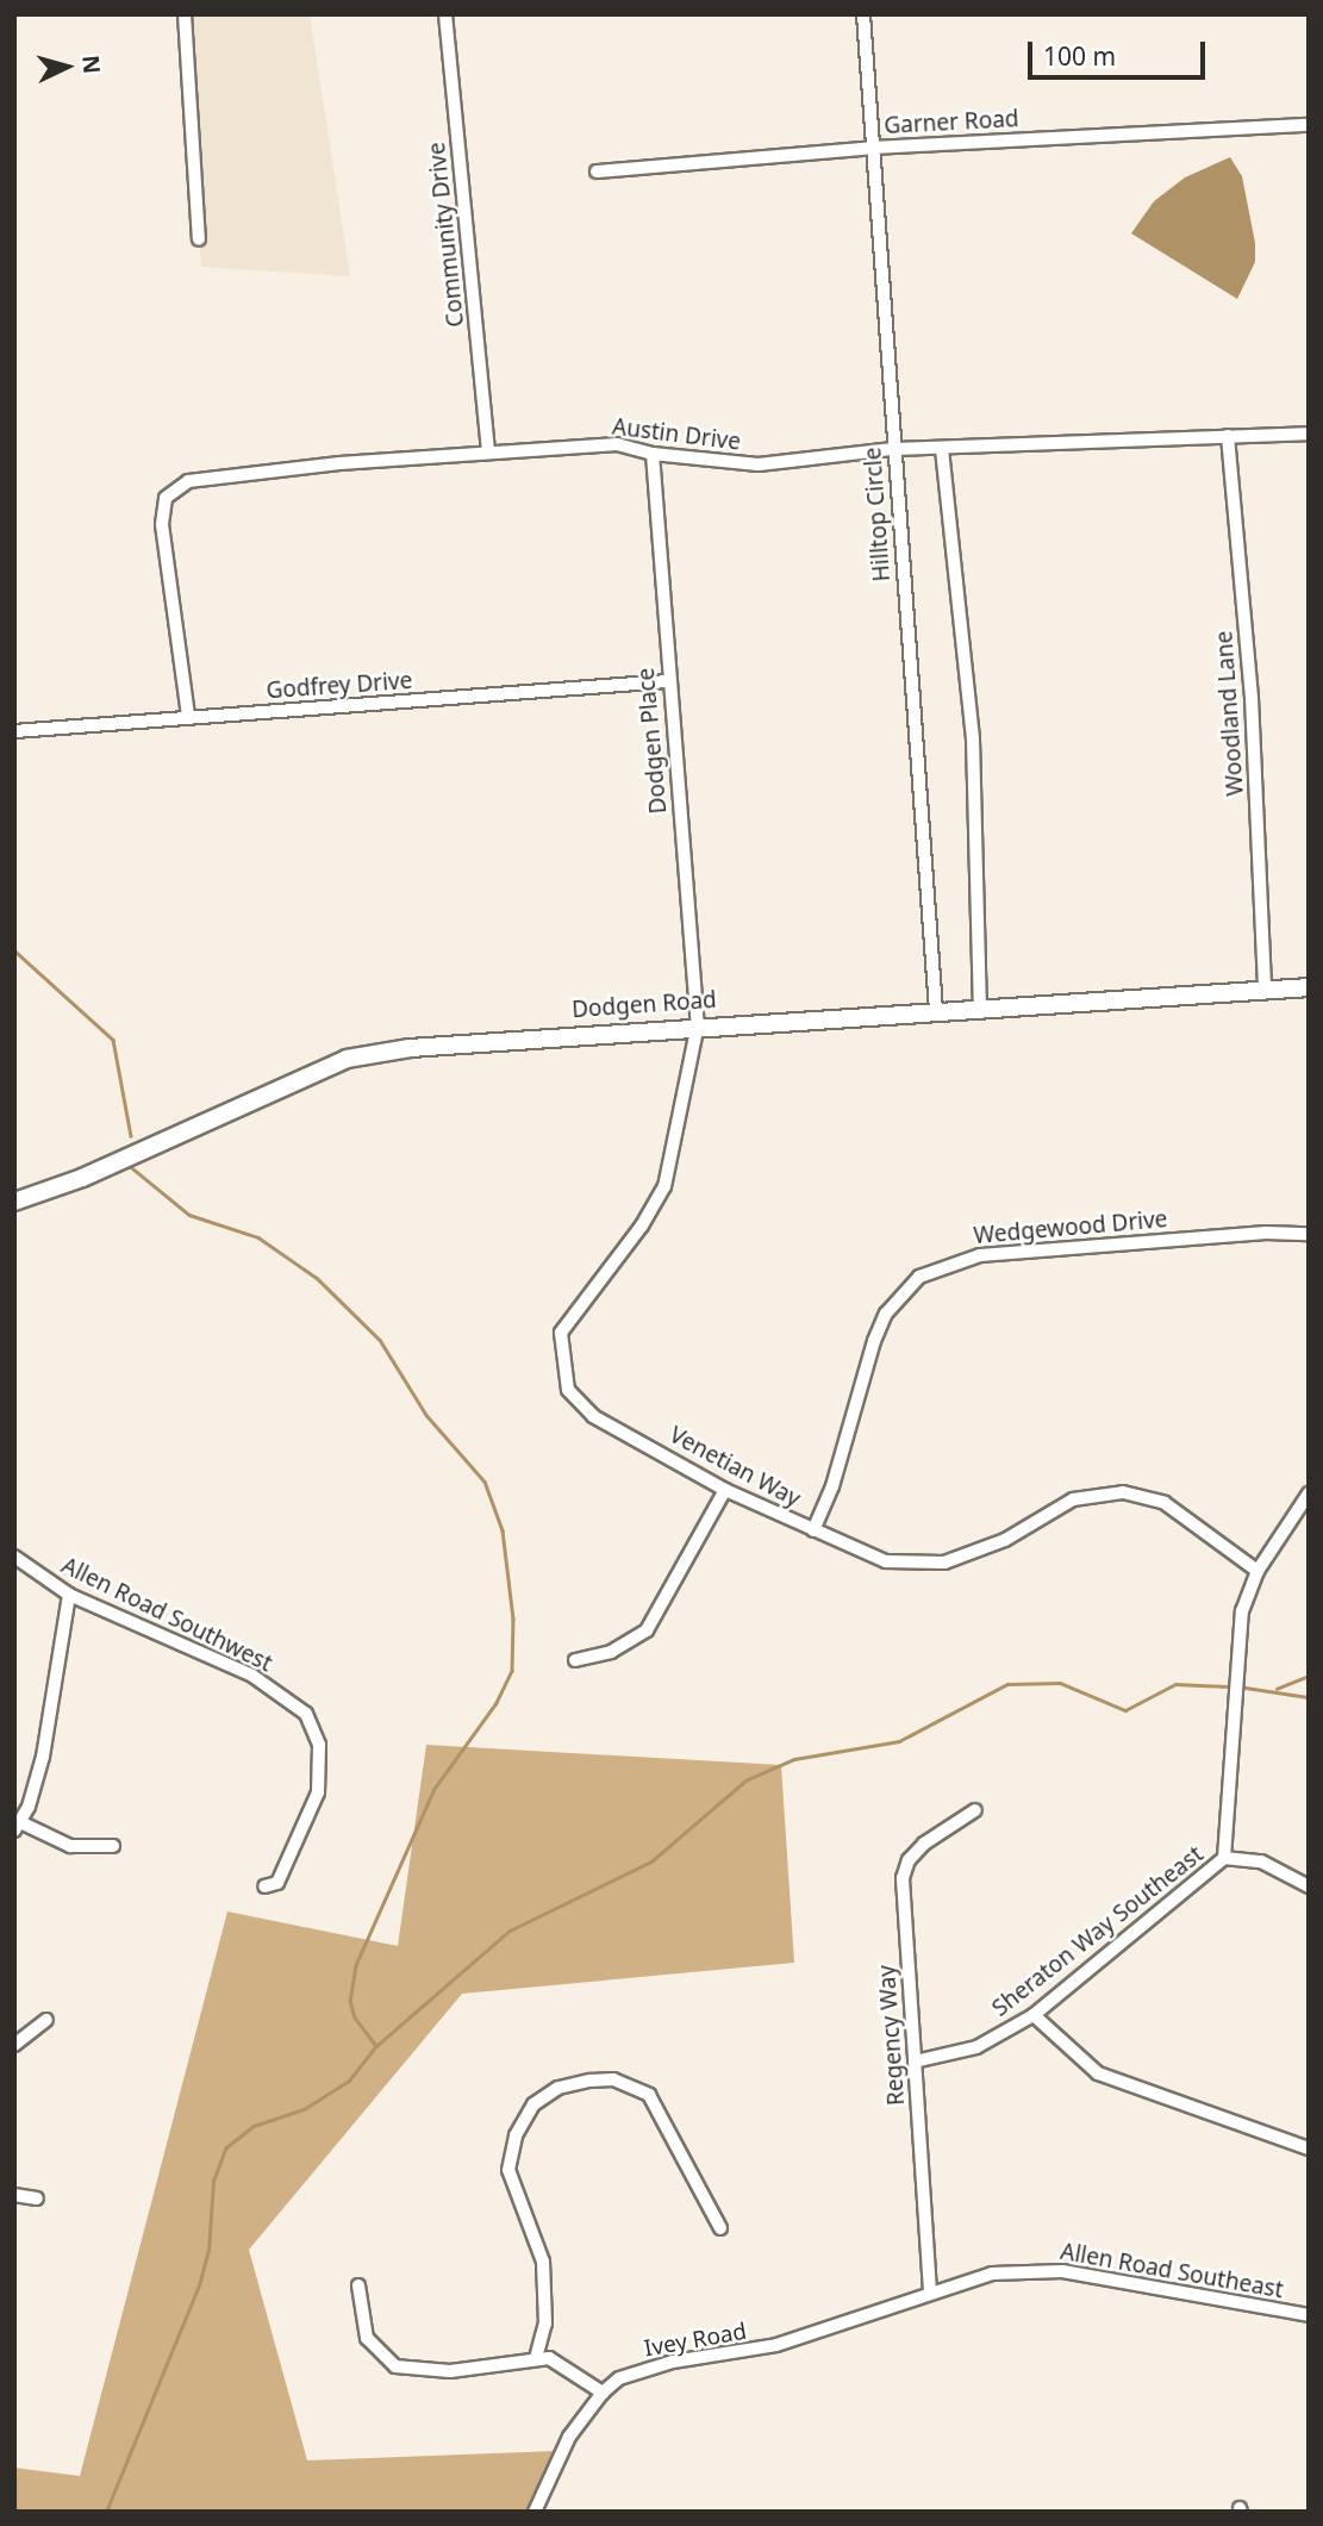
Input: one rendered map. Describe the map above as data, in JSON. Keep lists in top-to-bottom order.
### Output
{
  "streets": {
    "street": [
      "Garner Road",
      "Community Drive",
      "Austin Drive",
      "Hilltop Circle",
      "Godfrey Drive",
      "Woodland Lane",
      "Dodgen Place",
      "Dodgen Road",
      "Wedgewood Drive",
      "Venetian Way",
      "Allen Road Southwest",
      "Sheraton Way Southeast",
      "Regency Way",
      "Allen Road Southeast",
      "Ivey Road"
    ]
  },
  "crossings": [
    ["Garner Road", "Hilltop Circle"],
    ["Community Drive", "Austin Drive"],
    ["Austin Drive", "Hilltop Circle"],
    ["Austin Drive", "Godfrey Drive"],
    ["Austin Drive", "Woodland Lane"],
    ["Austin Drive", "Dodgen Place"],
    ["Hilltop Circle", "Dodgen Road"],
    ["Godfrey Drive", "Dodgen Place"],
    ["Woodland Lane", "Dodgen Road"],
    ["Dodgen Place", "Dodgen Road"],
    ["Dodgen Place", "Venetian Way"],
    ["Dodgen Road", "Venetian Way"],
    ["Wedgewood Drive", "Venetian Way"],
    ["Venetian Way", "Sheraton Way Southeast"],
    ["Sheraton Way Southeast", "Regency Way"],
    ["Regency Way", "Allen Road Southeast"],
    ["Regency Way", "Ivey Road"],
    ["Allen Road Southeast", "Ivey Road"]
  ],
  "scale_bar": "100 m",
  "north": "right"
}
